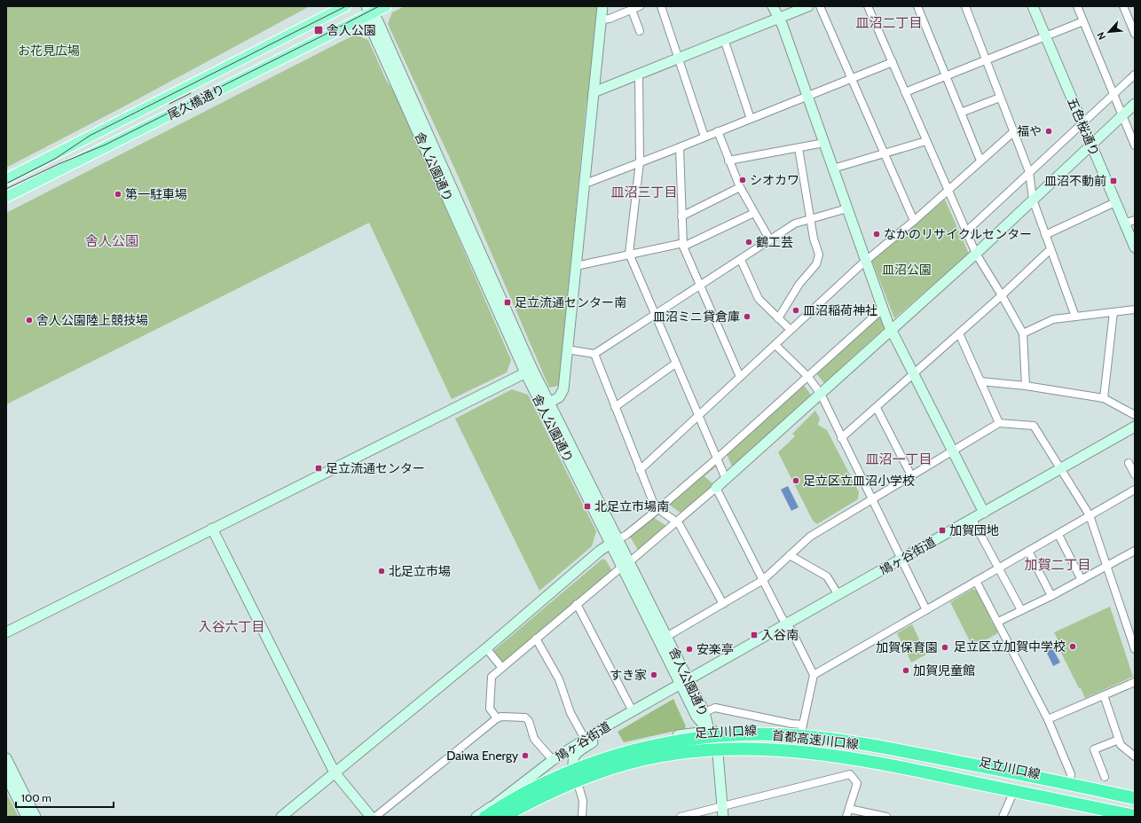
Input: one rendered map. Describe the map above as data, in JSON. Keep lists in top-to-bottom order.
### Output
{
  "streets": {
    "highway": ["首都高速川口線"],
    "main road": ["尾久橋通り"],
    "street": [
      "五色桜通り",
      "舎人公園通り",
      "鳩ヶ谷街道",
      "足立川口線"
    ]
  },
  "crossings": [
    ["尾久橋通り", "舎人公園通り"],
    ["舎人公園通り", "鳩ヶ谷街道"],
    ["舎人公園通り", "足立川口線"],
    ["鳩ヶ谷街道", "足立川口線"],
    ["鳩ヶ谷街道", "首都高速川口線"],
    ["足立川口線", "首都高速川口線"]
  ],
  "districts": [
    "皿沼二丁目",
    "皿沼三丁目",
    "舎人公園",
    "皿沼一丁目",
    "加賀二丁目",
    "入谷六丁目"
  ],
  "parks": ["お花見広場", "皿沼公園"],
  "places": {
    "transit": [
      "舎人公園",
      "皿沼不動前",
      "足立流通センター南",
      "足立流通センター",
      "北足立市場南",
      "加賀団地",
      "入谷南"
    ],
    "other": [
      "福や",
      "シオカワ",
      "第一駐車場",
      "なかのリサイクルセンター",
      "鶴工芸",
      "皿沼稲荷神社",
      "皿沼ミニ貸倉庫",
      "舎人公園陸上競技場",
      "足立区立皿沼小学校",
      "北足立市場",
      "足立区立加賀中学校",
      "加賀保育園",
      "安楽亭",
      "加賀児童館",
      "すき家",
      "Daiwa Energy"
    ]
  },
  "scale_bar": "100 m",
  "north": "bottom left"
}
